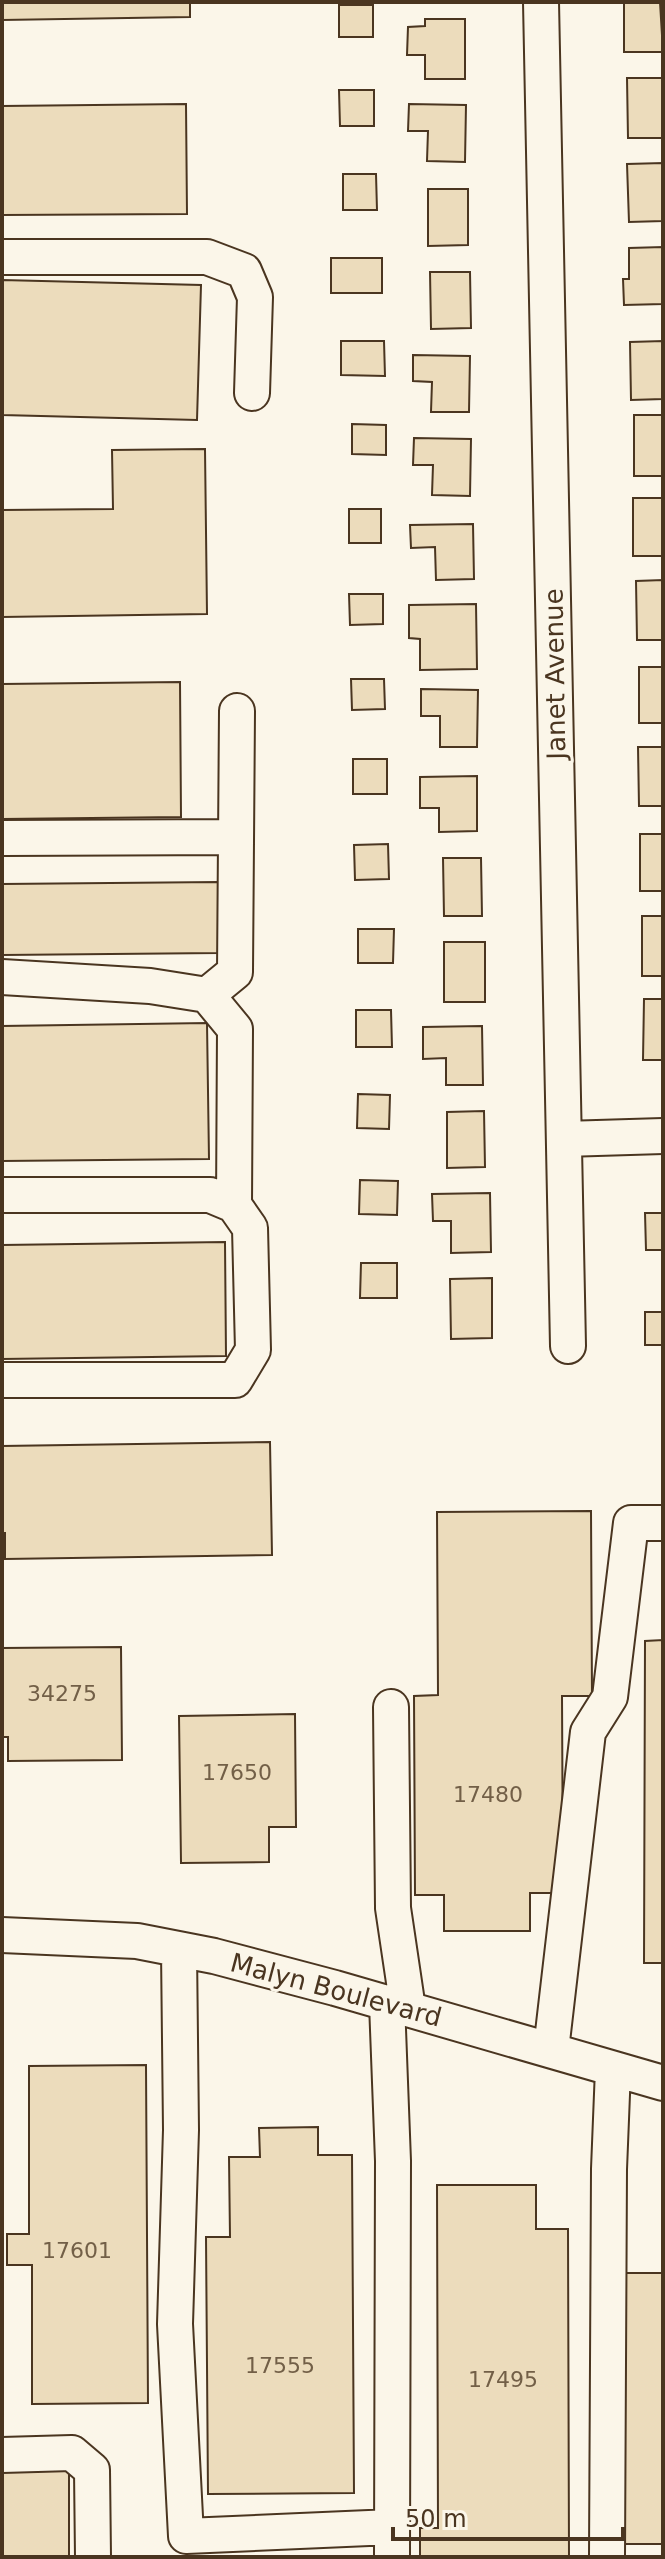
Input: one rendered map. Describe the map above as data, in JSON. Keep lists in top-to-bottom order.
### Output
{
  "streets": {
    "street": ["Janet Avenue", "Malyn Boulevard"]
  },
  "house_numbers": [
    "34275",
    "17650",
    "17480",
    "17601",
    "17555",
    "17495"
  ],
  "scale_bar": "50 m"
}
